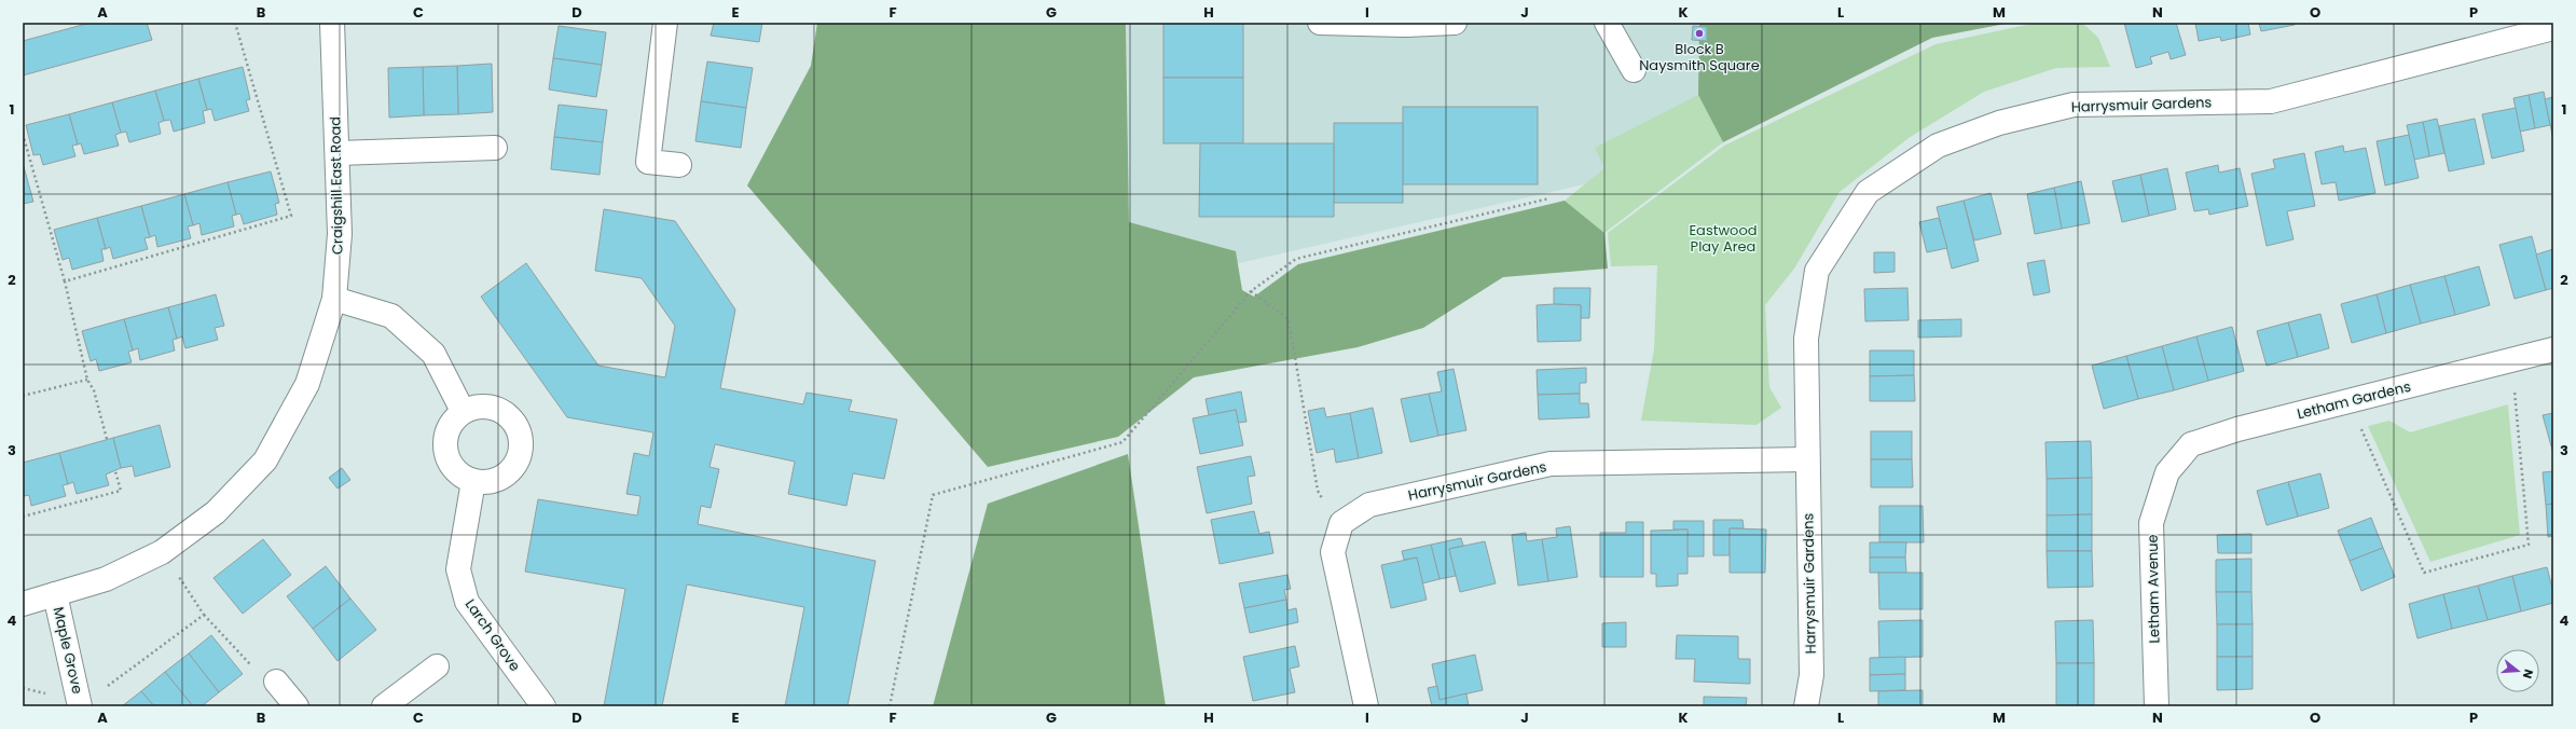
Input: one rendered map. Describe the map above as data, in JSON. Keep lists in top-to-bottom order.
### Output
{
  "streets": {
    "street": [
      "Harrysmuir Gardens",
      "Craigshill East Road",
      "Letham Gardens",
      "Letham Avenue",
      "Larch Grove",
      "Maple Grove"
    ]
  },
  "crossings": [
    ["Craigshill East Road", "Maple Grove"],
    ["Letham Gardens", "Letham Avenue"]
  ],
  "parks": ["Eastwood Play Area"],
  "places": ["Block B Naysmith Square"],
  "north": "right",
  "grid": {
    "columns": [
      "A",
      "B",
      "C",
      "D",
      "E",
      "F",
      "G",
      "H",
      "I",
      "J",
      "K",
      "L",
      "M",
      "N",
      "O",
      "P"
    ],
    "rows": [
      "1",
      "2",
      "3",
      "4"
    ]
  }
}
